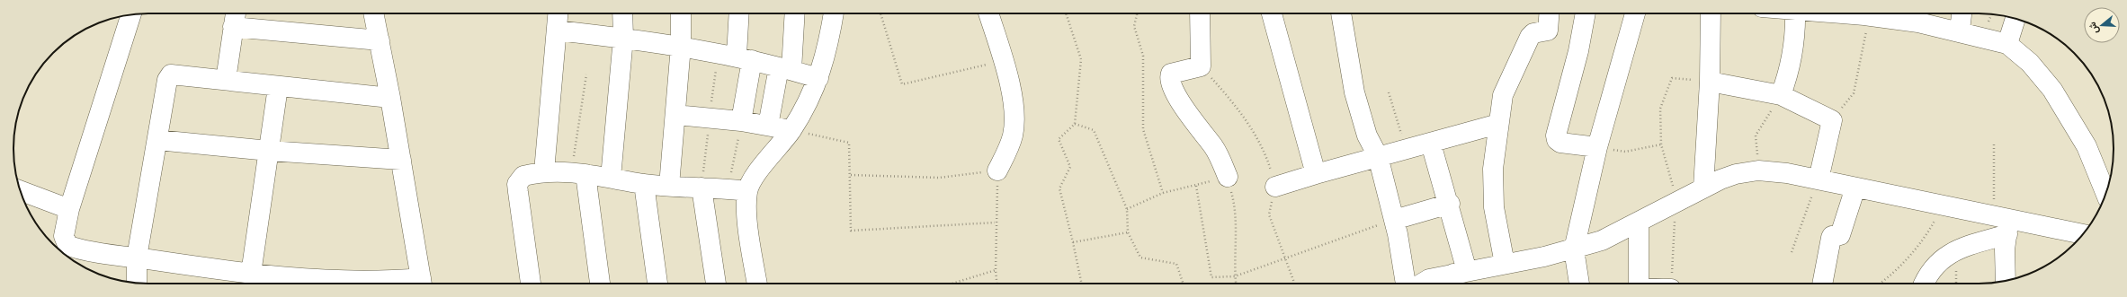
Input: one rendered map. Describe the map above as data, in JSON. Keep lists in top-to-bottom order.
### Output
{
  "north": "left"
}
